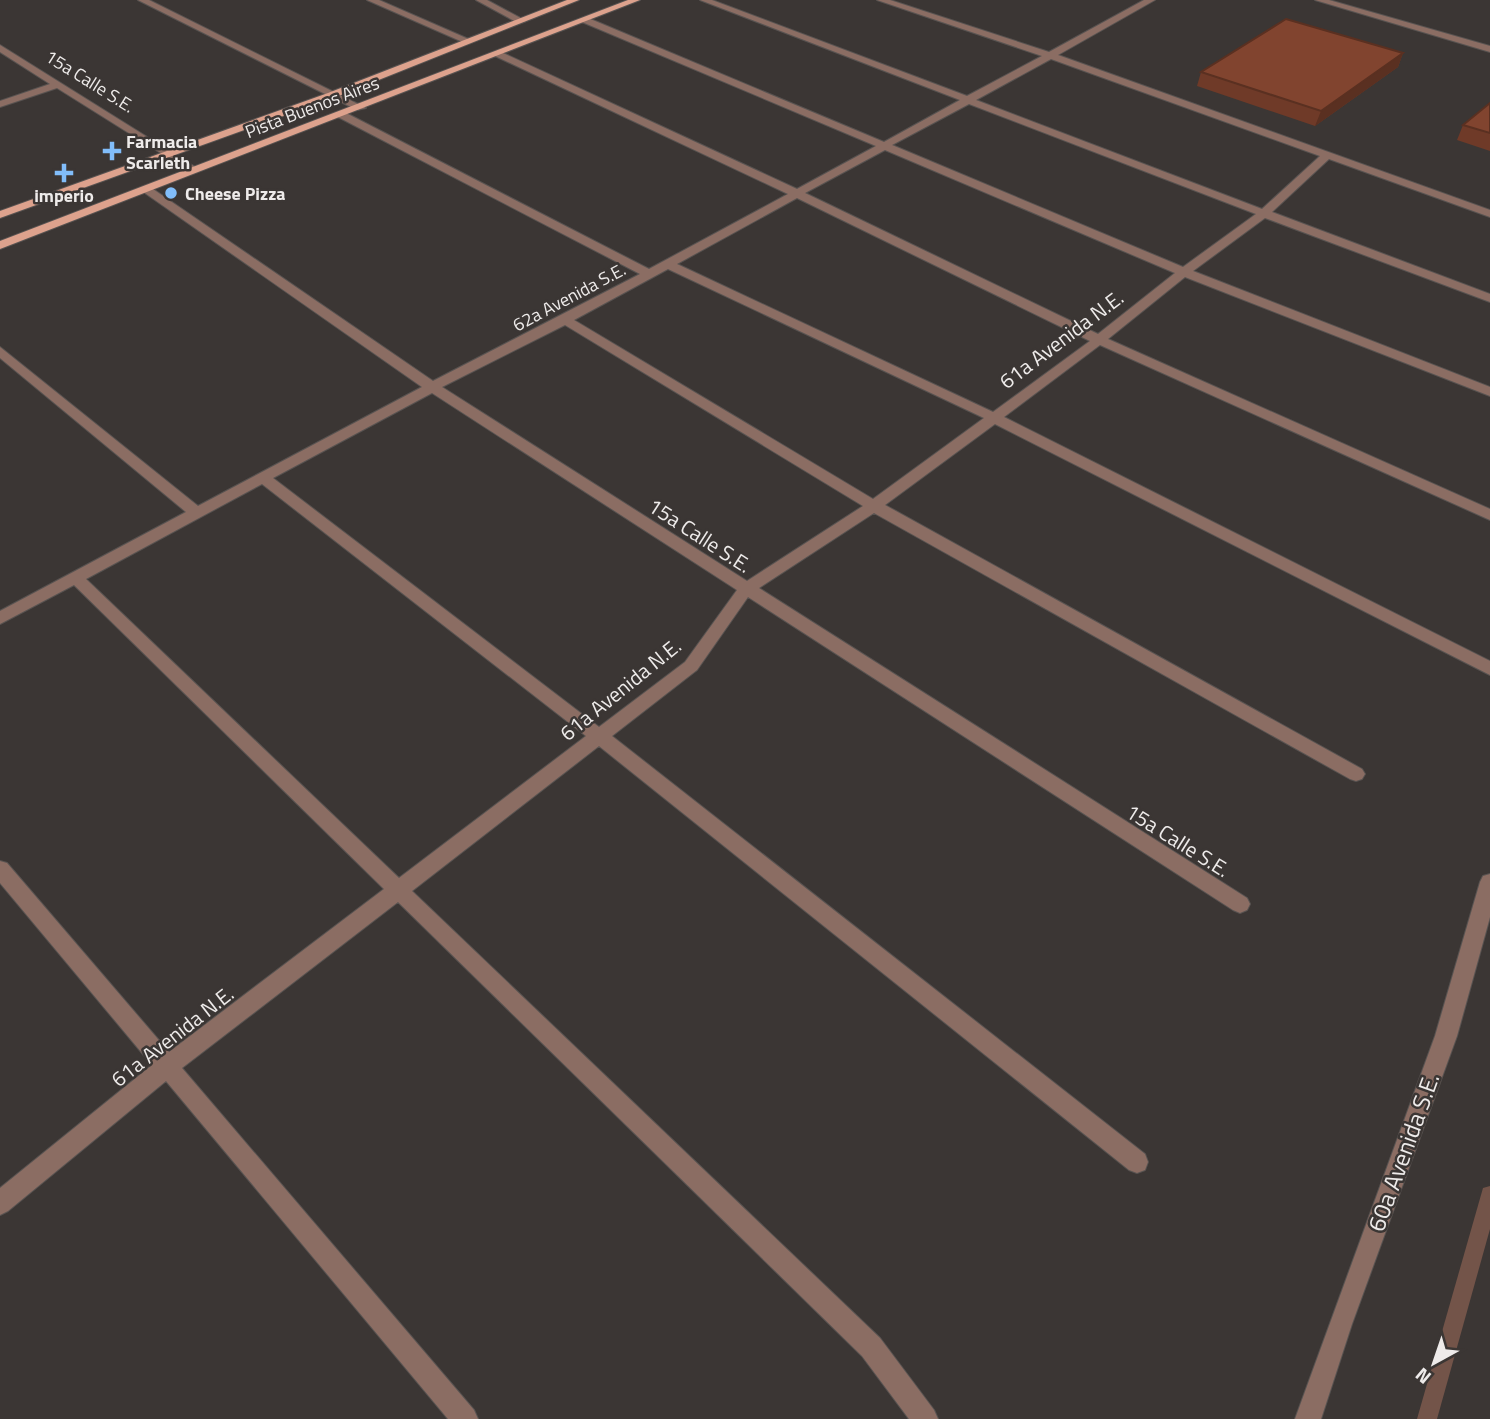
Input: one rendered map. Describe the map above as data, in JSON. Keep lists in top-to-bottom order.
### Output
{
  "streets": {
    "main road": ["Pista Buenos Aires"],
    "street": [
      "15a Calle S.E.",
      "62a Avenida S.E.",
      "61a Avenida N.E.",
      "60a Avenida S.E."
    ]
  },
  "crossings": [
    ["15a Calle S.E.", "Pista Buenos Aires"],
    ["15a Calle S.E.", "62a Avenida S.E."],
    ["15a Calle S.E.", "61a Avenida N.E."]
  ],
  "places": {
    "health": ["Farmacia Scarleth", "imperio"],
    "other": ["Cheese Pizza"]
  },
  "north": "bottom left"
}
